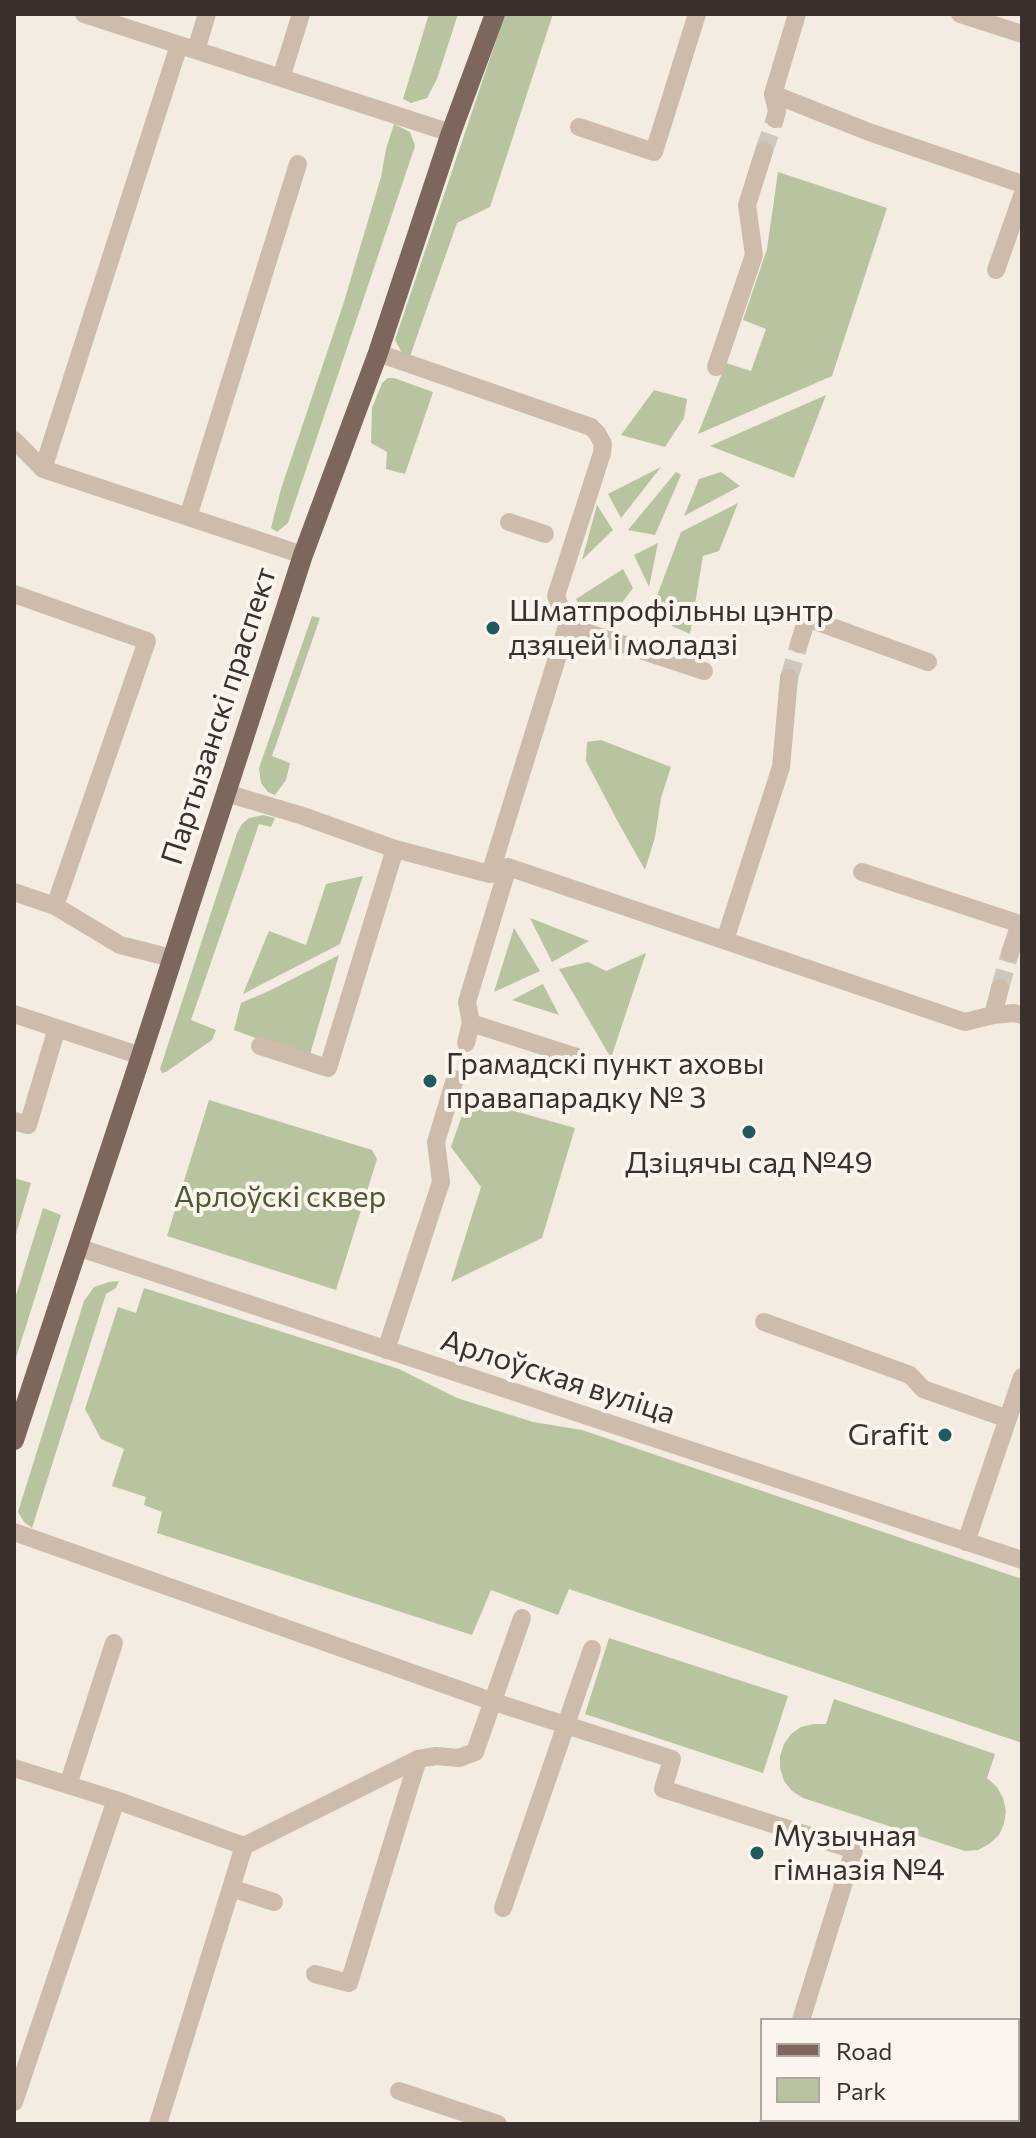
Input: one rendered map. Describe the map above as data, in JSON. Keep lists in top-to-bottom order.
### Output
{
  "streets": {
    "main road": ["Партызанскі праспект"],
    "street": ["Арлоўская вуліца"]
  },
  "crossings": [
    ["Партызанскі праспект", "Арлоўская вуліца"]
  ],
  "parks": ["Арлоўскі сквер"],
  "places": [
    "Шматпрофільны цэнтр дзяцей і моладзі",
    "Грамадскі пункт аховы правапарадку № 3",
    "Дзіцячы сад №49",
    "Grafit",
    "Музычная гімназія №4"
  ],
  "legend": ["Road", "Park"]
}
